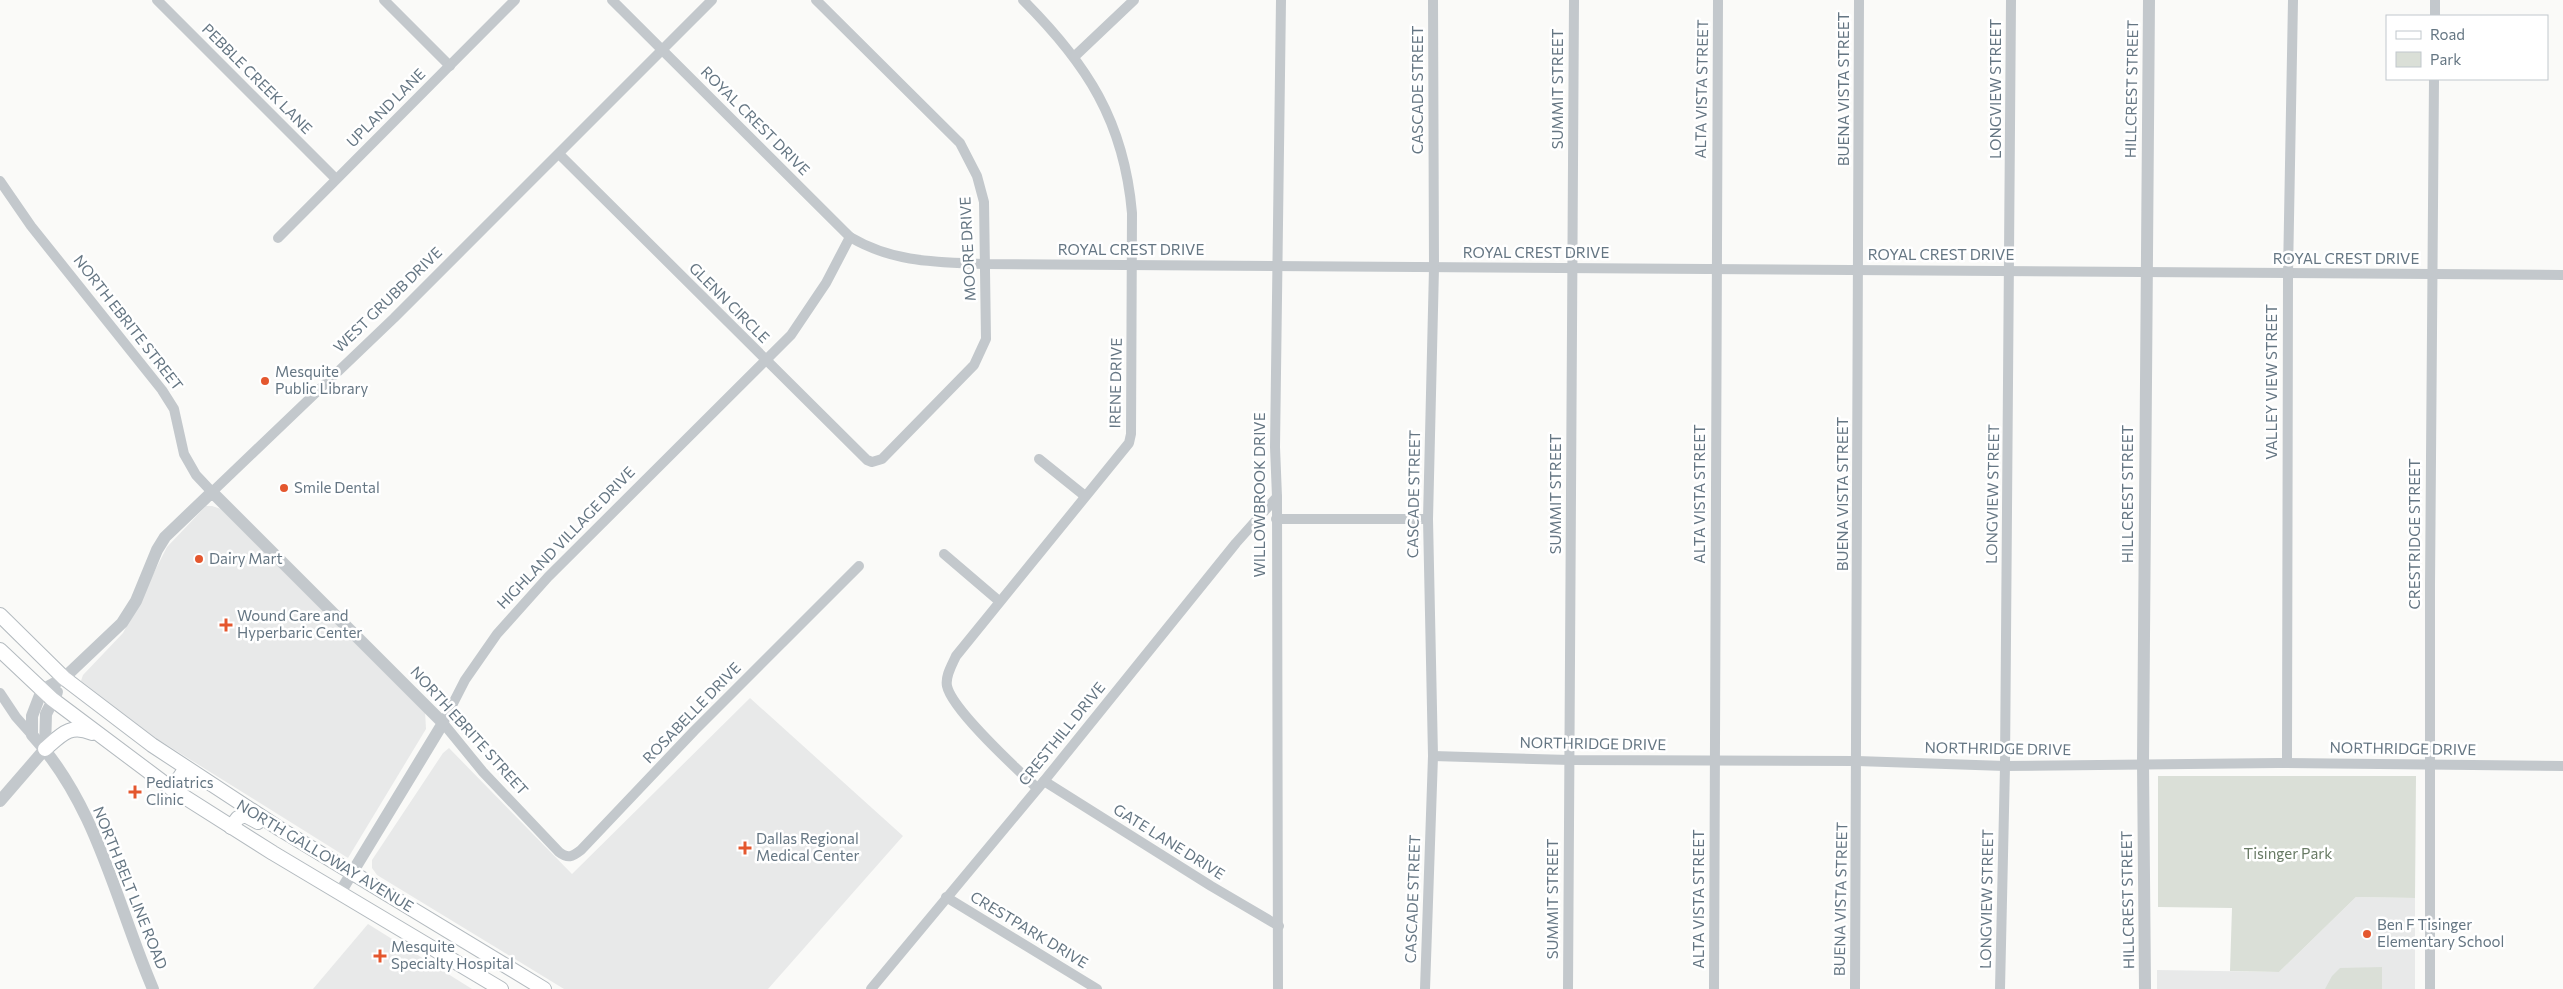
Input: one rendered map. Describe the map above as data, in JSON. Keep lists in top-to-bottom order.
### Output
{
  "streets": {
    "main road": ["NORTH GALLOWAY AVENUE"],
    "street": [
      "PEBBLE CREEK LANE",
      "SUMMIT STREET",
      "ALTA VISTA STREET",
      "BUENA VISTA STREET",
      "LONGVIEW STREET",
      "HILLCREST STREET",
      "CASCADE STREET",
      "UPLAND LANE",
      "ROYAL CREST DRIVE",
      "MOORE DRIVE",
      "WEST GRUBB DRIVE",
      "GLENN CIRCLE",
      "NORTH EBRITE STREET",
      "VALLEY VIEW STREET",
      "IRENE DRIVE",
      "WILLOWBROOK DRIVE",
      "CRESTRIDGE STREET",
      "HIGHLAND VILLAGE DRIVE",
      "ROSABELLE DRIVE",
      "CRESTHILL DRIVE",
      "NORTHRIDGE DRIVE",
      "GATE LANE DRIVE",
      "NORTH BELT LINE ROAD",
      "CRESTPARK DRIVE"
    ]
  },
  "crossings": [
    ["PEBBLE CREEK LANE", "UPLAND LANE"],
    ["SUMMIT STREET", "ROYAL CREST DRIVE"],
    ["SUMMIT STREET", "NORTHRIDGE DRIVE"],
    ["ALTA VISTA STREET", "ROYAL CREST DRIVE"],
    ["ALTA VISTA STREET", "NORTHRIDGE DRIVE"],
    ["BUENA VISTA STREET", "ROYAL CREST DRIVE"],
    ["BUENA VISTA STREET", "NORTHRIDGE DRIVE"],
    ["LONGVIEW STREET", "ROYAL CREST DRIVE"],
    ["LONGVIEW STREET", "NORTHRIDGE DRIVE"],
    ["HILLCREST STREET", "ROYAL CREST DRIVE"],
    ["HILLCREST STREET", "NORTHRIDGE DRIVE"],
    ["CASCADE STREET", "ROYAL CREST DRIVE"],
    ["CASCADE STREET", "NORTHRIDGE DRIVE"],
    ["ROYAL CREST DRIVE", "MOORE DRIVE"],
    ["ROYAL CREST DRIVE", "WEST GRUBB DRIVE"],
    ["ROYAL CREST DRIVE", "VALLEY VIEW STREET"],
    ["ROYAL CREST DRIVE", "IRENE DRIVE"],
    ["ROYAL CREST DRIVE", "WILLOWBROOK DRIVE"],
    ["ROYAL CREST DRIVE", "CRESTRIDGE STREET"],
    ["ROYAL CREST DRIVE", "HIGHLAND VILLAGE DRIVE"],
    ["MOORE DRIVE", "GLENN CIRCLE"],
    ["WEST GRUBB DRIVE", "GLENN CIRCLE"],
    ["WEST GRUBB DRIVE", "NORTH EBRITE STREET"],
    ["WEST GRUBB DRIVE", "NORTH GALLOWAY AVENUE"],
    ["GLENN CIRCLE", "HIGHLAND VILLAGE DRIVE"],
    ["NORTH EBRITE STREET", "HIGHLAND VILLAGE DRIVE"],
    ["NORTH EBRITE STREET", "ROSABELLE DRIVE"],
    ["VALLEY VIEW STREET", "NORTHRIDGE DRIVE"],
    ["IRENE DRIVE", "GATE LANE DRIVE"],
    ["WILLOWBROOK DRIVE", "CRESTHILL DRIVE"],
    ["WILLOWBROOK DRIVE", "GATE LANE DRIVE"],
    ["CRESTRIDGE STREET", "NORTHRIDGE DRIVE"],
    ["HIGHLAND VILLAGE DRIVE", "NORTH GALLOWAY AVENUE"],
    ["CRESTHILL DRIVE", "GATE LANE DRIVE"],
    ["CRESTHILL DRIVE", "CRESTPARK DRIVE"]
  ],
  "parks": ["Tisinger Park"],
  "places": {
    "other": [
      "Mesquite Public Library",
      "Smile Dental",
      "Dairy Mart",
      "Ben F Tisinger Elementary School"
    ],
    "health": [
      "Wound Care and Hyperbaric Center",
      "Pediatrics Clinic",
      "Dallas Regional Medical Center",
      "Mesquite Specialty Hospital"
    ]
  },
  "legend": ["Road", "Park"]
}
